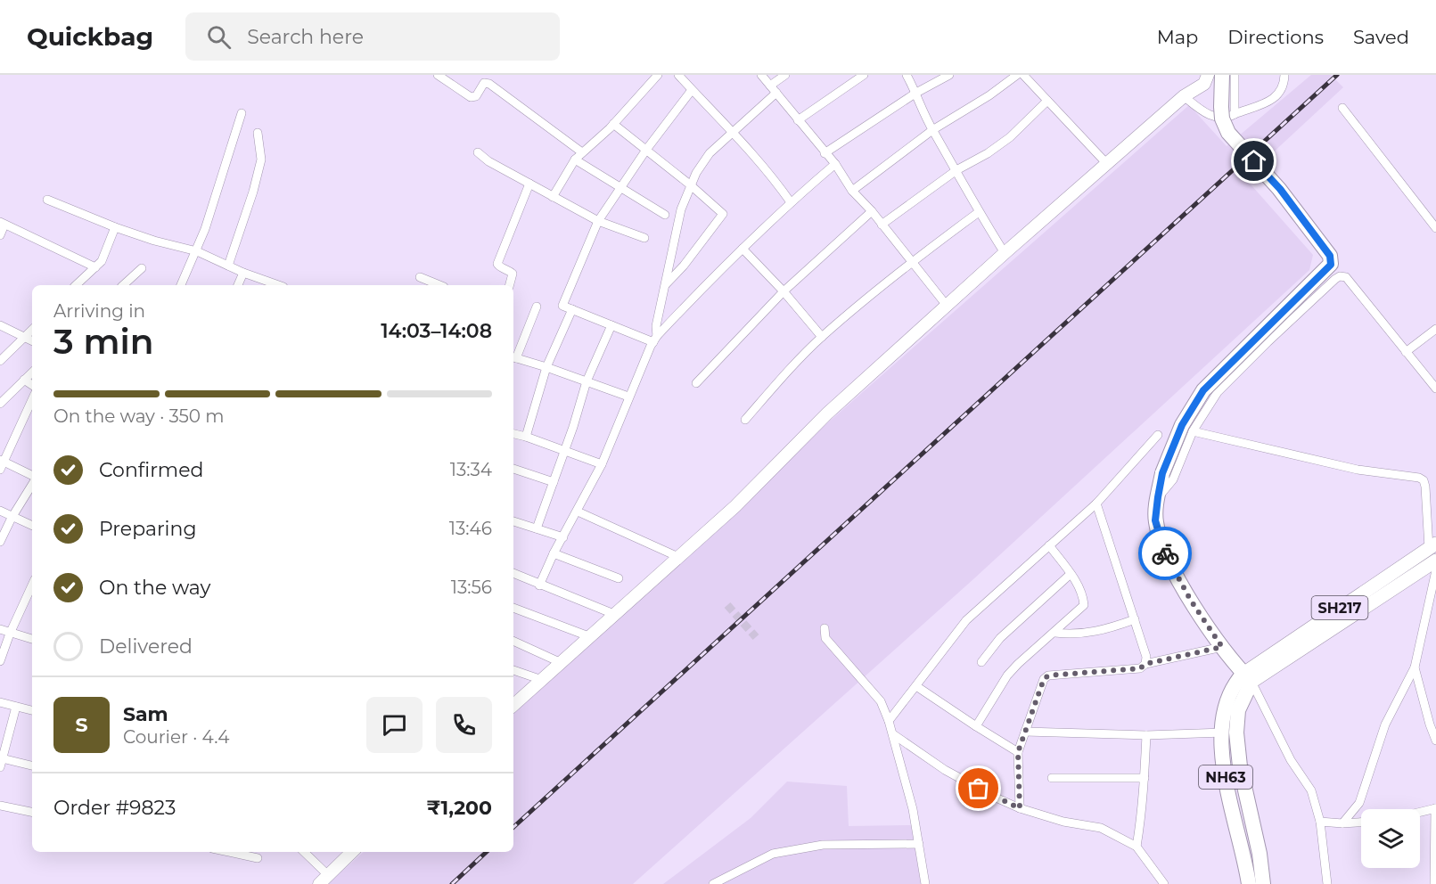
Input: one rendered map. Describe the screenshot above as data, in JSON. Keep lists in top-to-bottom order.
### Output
{
  "streets": {
    "highway": ["NH63"],
    "main road": ["SH217"]
  },
  "crossings": [
    ["SH217", "NH63"]
  ],
  "page": {
    "header": "Quickbag",
    "search": "Search here",
    "nav": ["Map", "Directions", "Saved"],
    "heading": ["3 min", "Arriving in", "14:03–14:08"],
    "panel": [
      "Sam",
      "Courier · 4.4",
      "Order #9823",
      "₹1,200"
    ],
    "bar": "On the way · 350 m",
    "list": [
      ["Confirmed", "13:34"],
      ["Preparing", "13:46"],
      ["On the way", "13:56"],
      "Delivered"
    ],
    "round": "S"
  }
}
